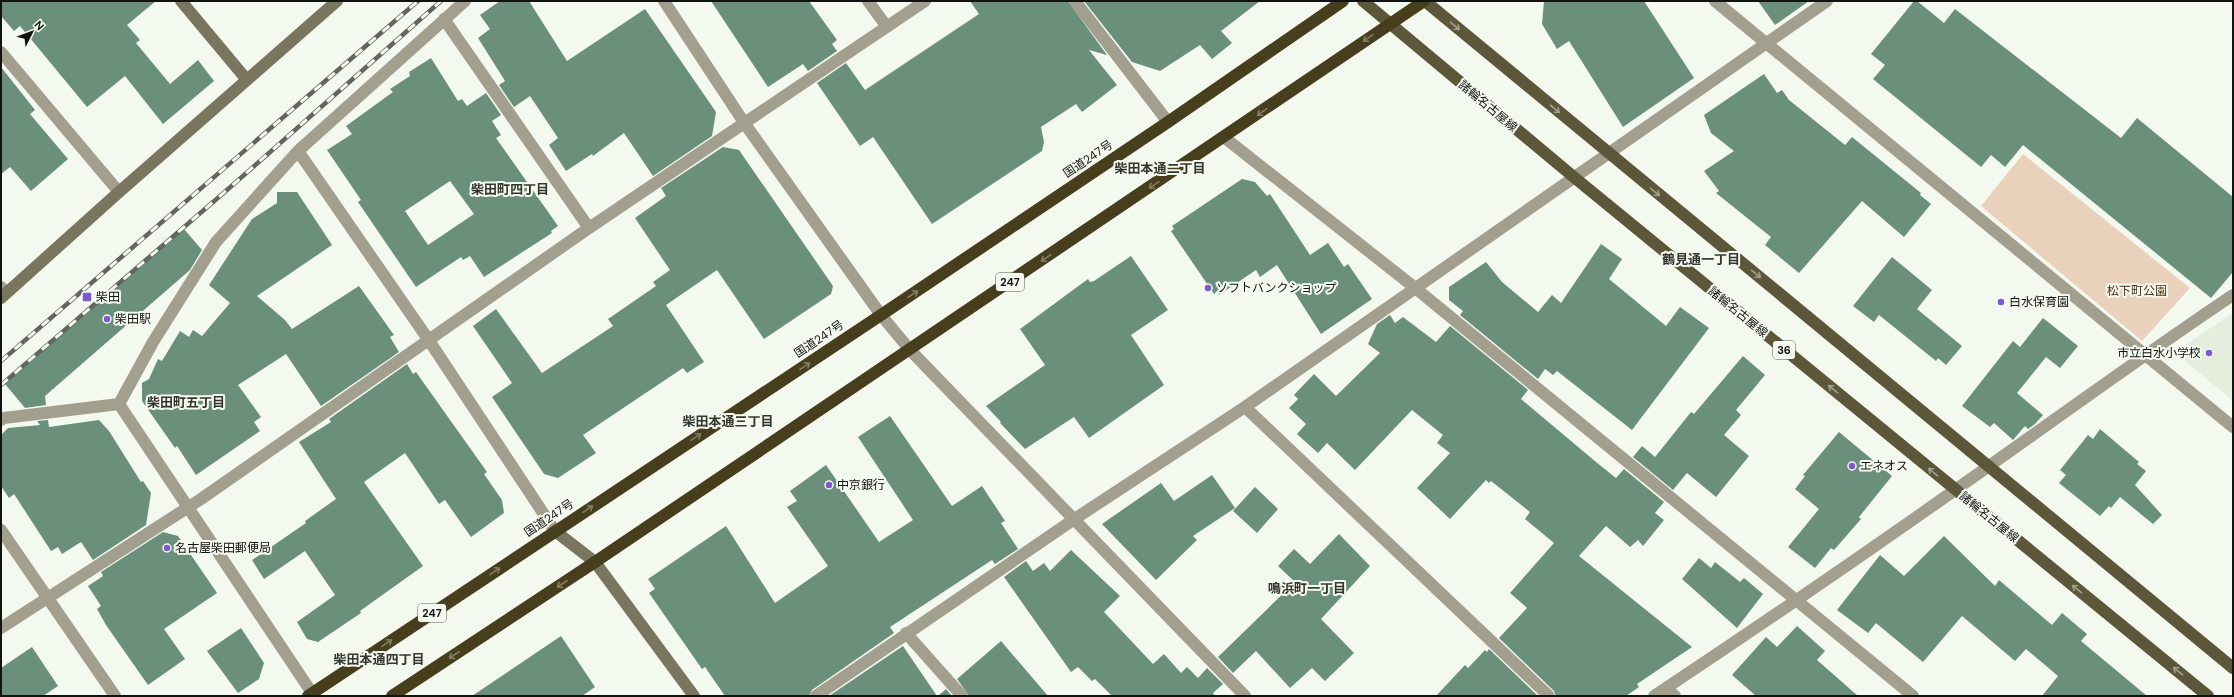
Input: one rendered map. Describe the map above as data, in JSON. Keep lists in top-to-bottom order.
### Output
{
  "streets": {
    "highway": ["国道247号", "247"],
    "main road": ["諸輪名古屋線", "36"]
  },
  "crossings": [
    ["諸輪名古屋線", "247"]
  ],
  "districts": [
    "柴田本通二丁目",
    "柴田町四丁目",
    "鶴見通一丁目",
    "柴田町五丁目",
    "柴田本通三丁目",
    "鳴浜町一丁目",
    "柴田本通四丁目"
  ],
  "parks": ["松下町公園"],
  "places": {
    "other": [
      "ソフトバンクショップ",
      "白水保育園",
      "柴田駅",
      "市立白水小学校",
      "エネオス",
      "中京銀行",
      "名古屋柴田郵便局"
    ],
    "transit": ["柴田"]
  },
  "north": "top right"
}
